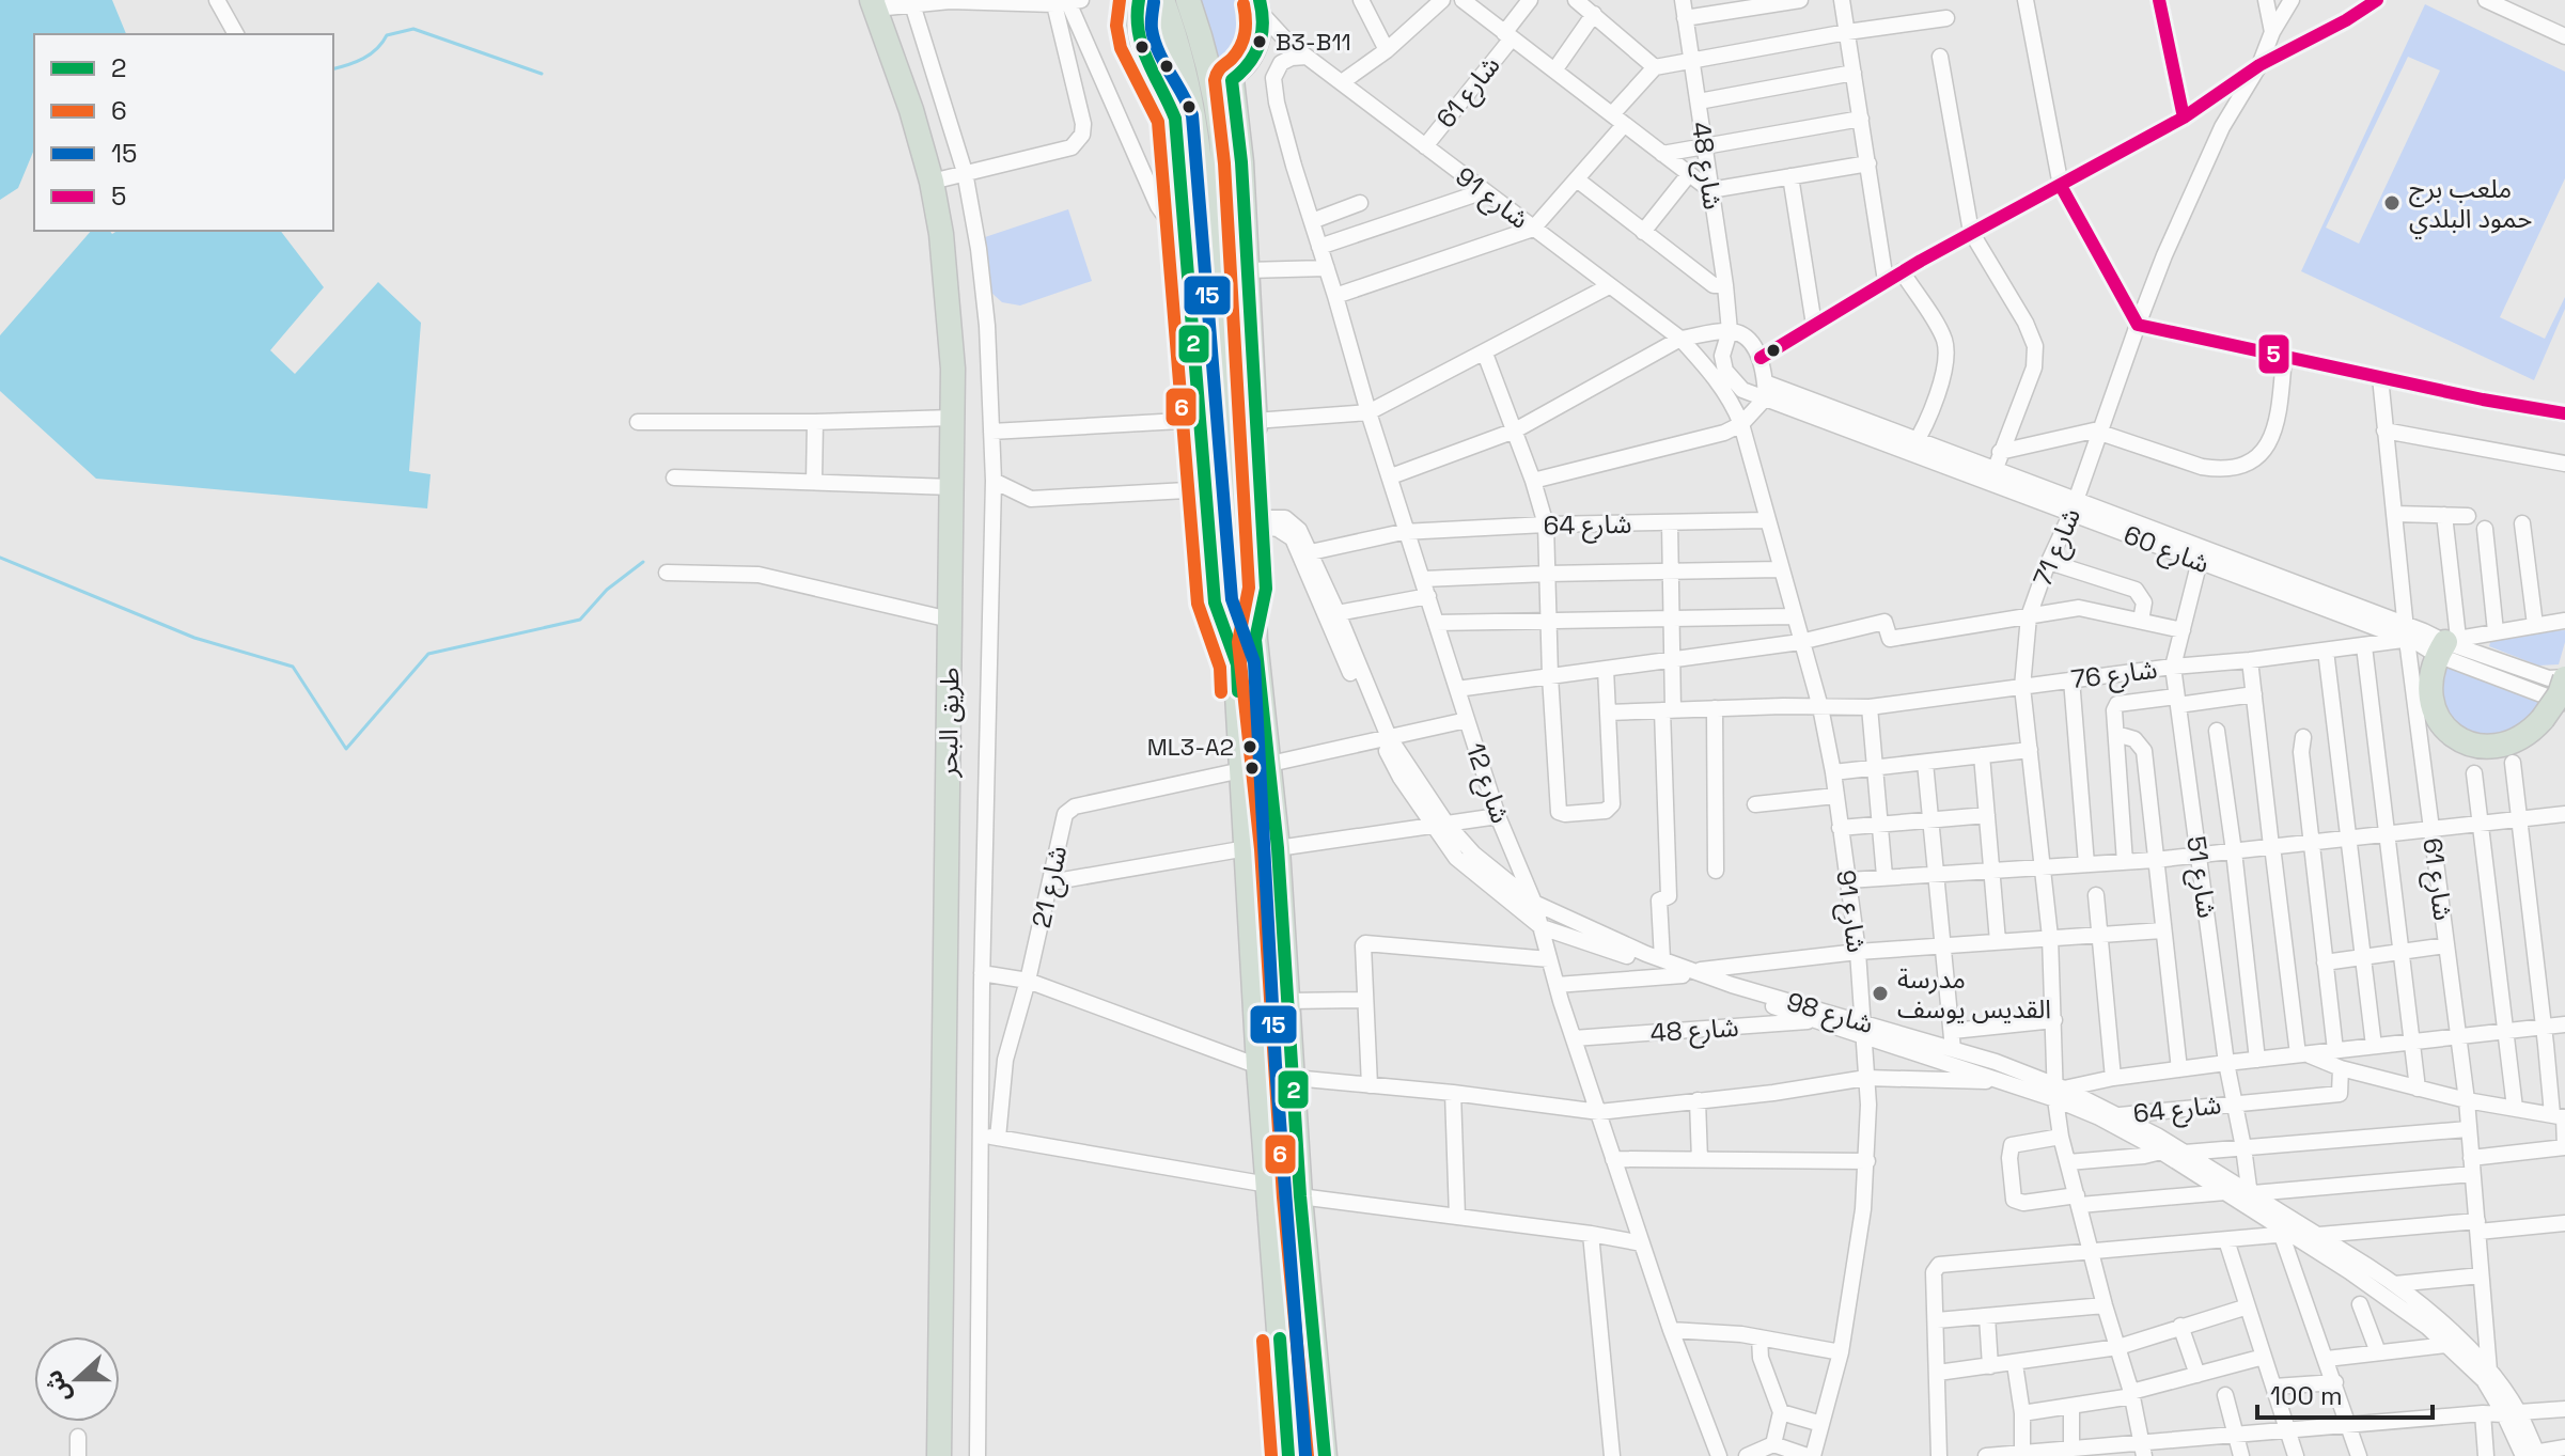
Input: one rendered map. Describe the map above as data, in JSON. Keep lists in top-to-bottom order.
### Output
{
  "streets": {
    "highway": ["طريق البحر"],
    "street": [
      "شارع 61",
      "شارع 48",
      "شارع 91",
      "شارع 64",
      "شارع 71",
      "شارع 60",
      "شارع 76",
      "شارع 12",
      "شارع 51",
      "شارع 21",
      "شارع 98"
    ]
  },
  "crossings": [
    ["شارع 61", "شارع 91"],
    ["شارع 61", "شارع 60"],
    ["شارع 61", "شارع 76"],
    ["شارع 61", "شارع 98"],
    ["شارع 48", "شارع 60"],
    ["شارع 48", "شارع 12"],
    ["شارع 48", "شارع 98"],
    ["شارع 91", "شارع 64"],
    ["شارع 91", "شارع 76"],
    ["شارع 91", "شارع 98"],
    ["شارع 64", "شارع 12"],
    ["شارع 64", "شارع 51"],
    ["شارع 64", "شارع 98"],
    ["شارع 71", "شارع 60"],
    ["شارع 71", "شارع 76"],
    ["شارع 71", "شارع 98"],
    ["شارع 60", "شارع 76"],
    ["شارع 60", "شارع 51"],
    ["شارع 76", "شارع 51"],
    ["شارع 12", "شارع 98"],
    ["شارع 51", "شارع 98"]
  ],
  "places": [
    "B3-B11",
    "ملعب برج حمود البلدي",
    "ML3-A2",
    "مدرسة القديس يوسف"
  ],
  "lines": [
    "transit line 2",
    "transit line 6",
    "transit line 5",
    "transit line 15"
  ],
  "legend": [
    "2",
    "6",
    "15",
    "5"
  ],
  "scale_bar": "100 m",
  "north": "left"
}
